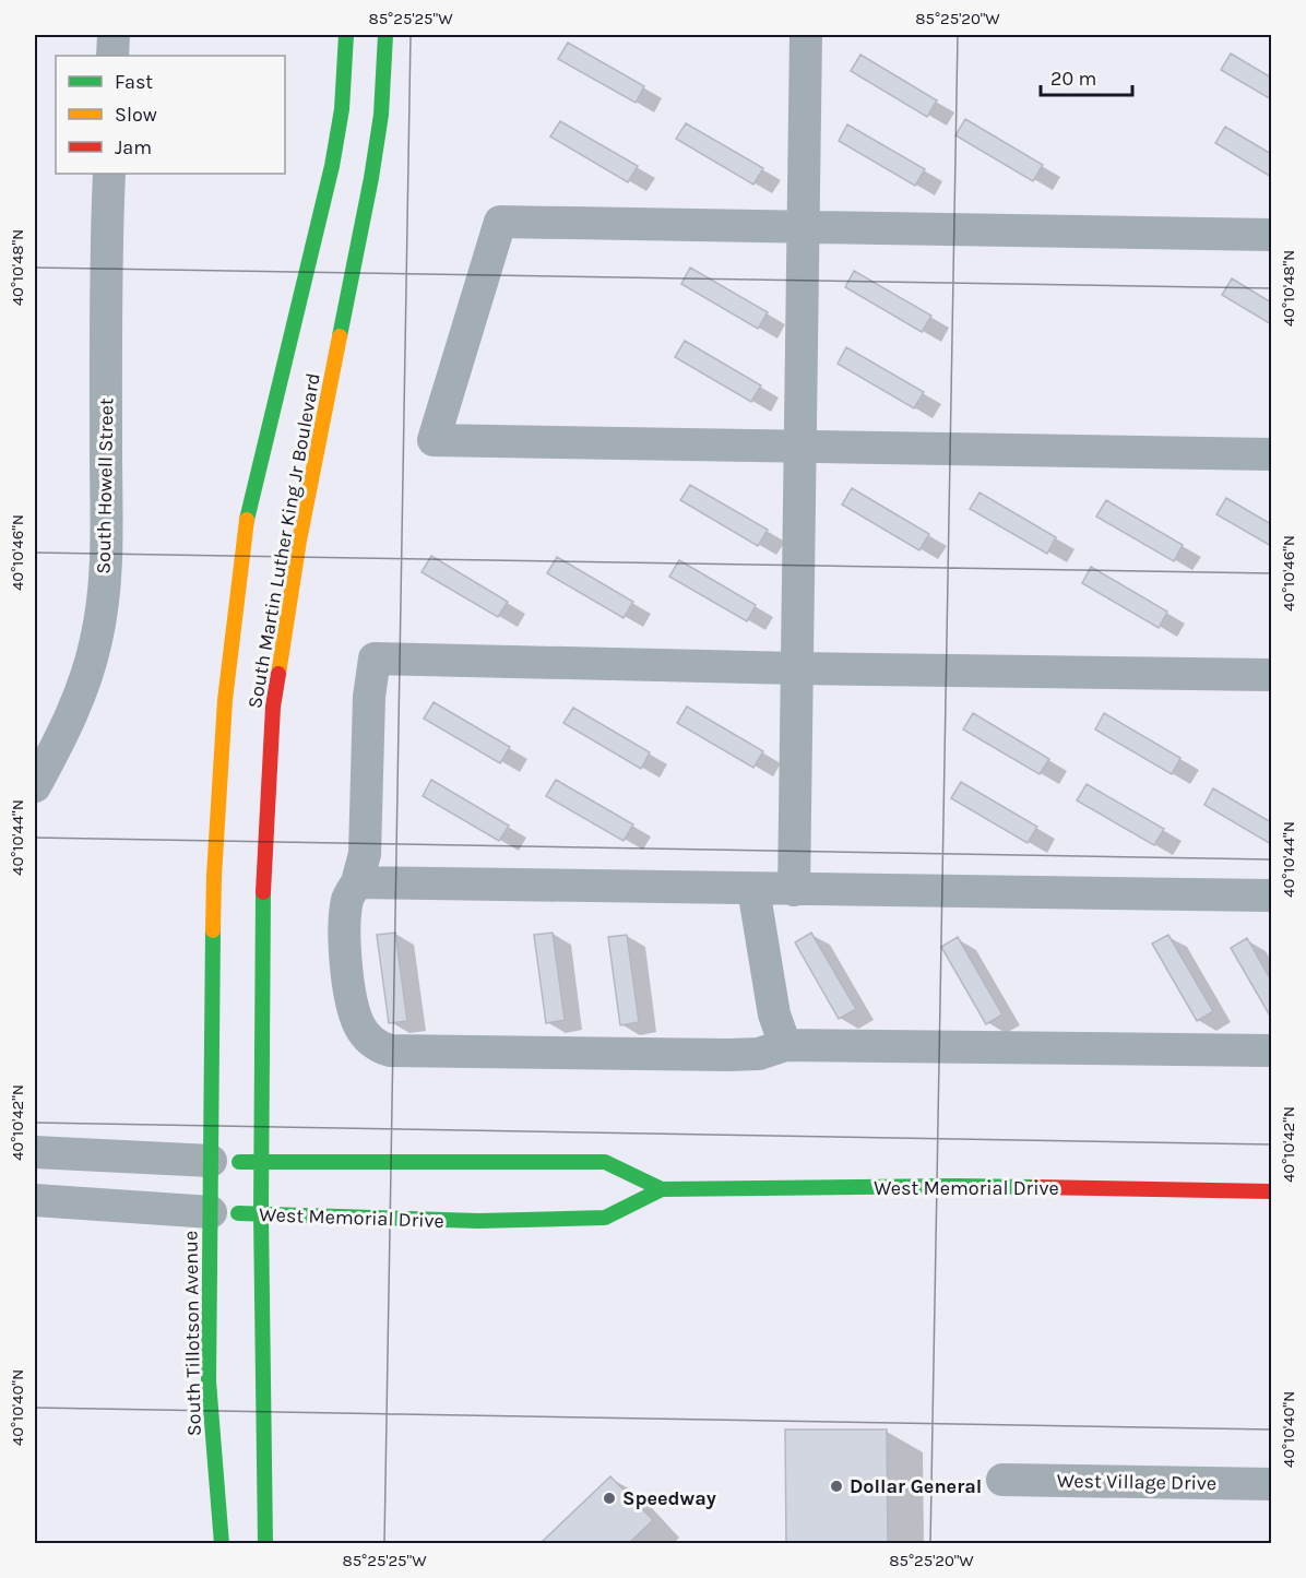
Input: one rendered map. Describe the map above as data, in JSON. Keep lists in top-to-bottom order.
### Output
{
  "streets": {
    "main road": ["South Martin Luther King Jr Boulevard", "West Memorial Drive", "South Tillotson Avenue"],
    "street": ["South Howell Street", "West Village Drive"]
  },
  "crossings": [
    ["South Martin Luther King Jr Boulevard", "West Memorial Drive"],
    ["South Martin Luther King Jr Boulevard", "South Tillotson Avenue"],
    ["West Memorial Drive", "South Tillotson Avenue"]
  ],
  "places": ["Dollar General", "Speedway"],
  "legend": ["Fast", "Slow", "Jam"],
  "scale_bar": "20 m",
  "coordinates": [
    "85°25'25\"W",
    "85°25'20\"W",
    "40°10'48\"N",
    "40°10'46\"N",
    "40°10'44\"N",
    "40°10'42\"N",
    "40°10'40\"N"
  ]
}
